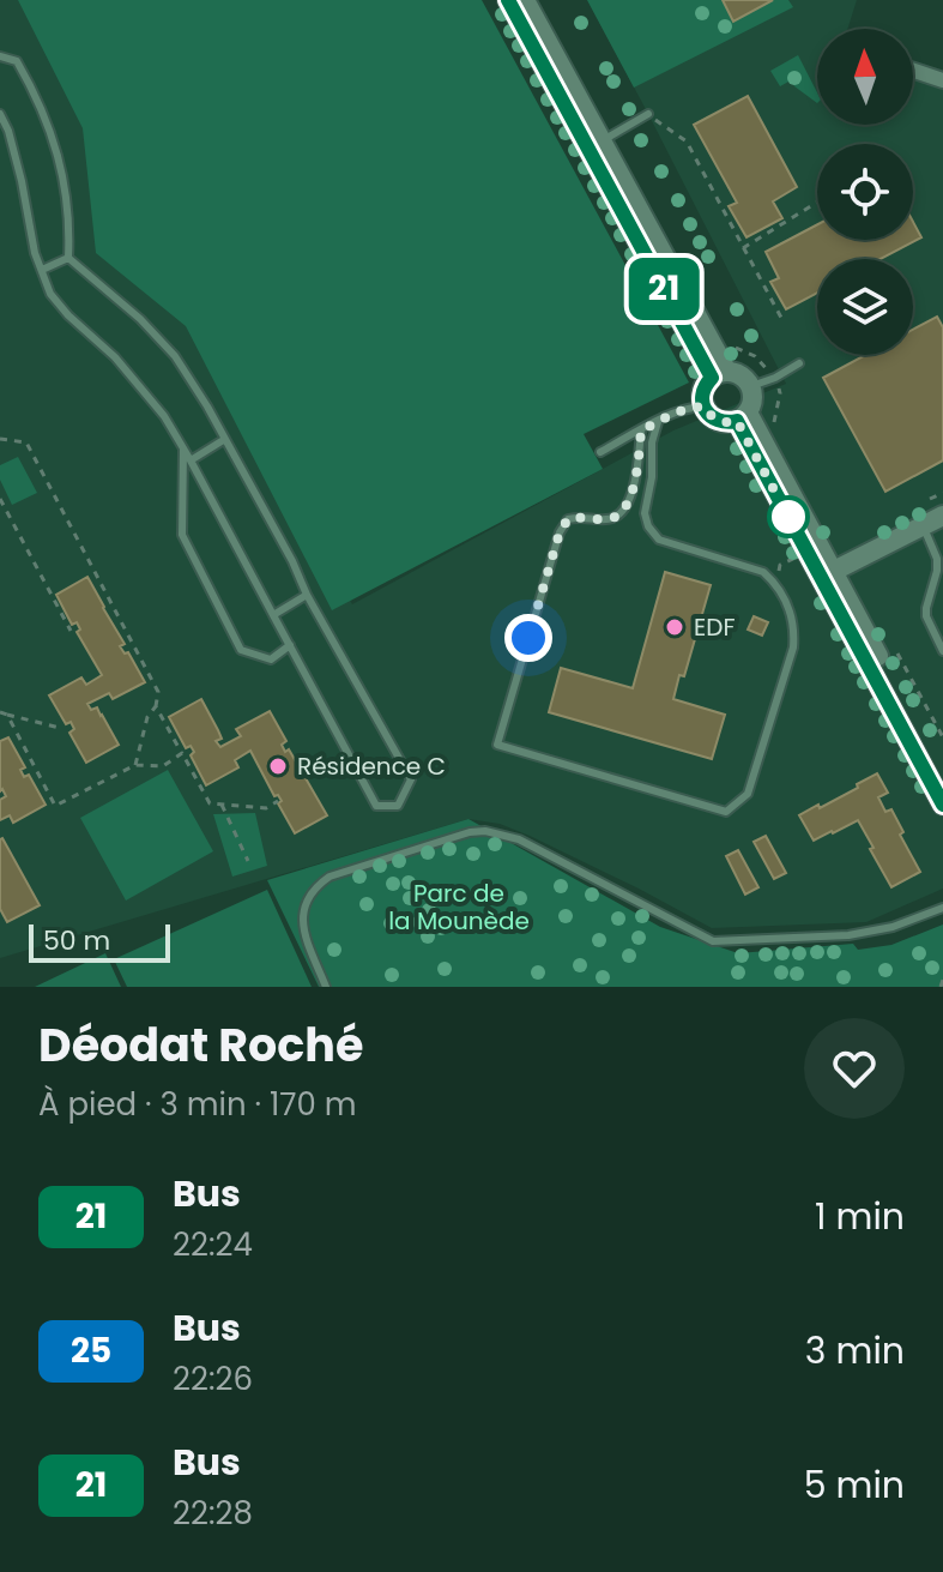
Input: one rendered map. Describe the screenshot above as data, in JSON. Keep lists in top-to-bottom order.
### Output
{
  "parks": ["Parc de la Mounède"],
  "places": ["EDF", "Résidence C"],
  "lines": ["bus line 21"],
  "scale_bar": "50 m",
  "north": "top",
  "page": {
    "on_map": "21",
    "scale": "50 m",
    "heading": ["Déodat Roché", "À pied · 3 min · 170 m"],
    "list": [
      {
        "mark": "21",
        "name": "Bus",
        "note": "22:24",
        "value": "1 min"
      },
      {
        "mark": "25",
        "name": "Bus",
        "note": "22:26",
        "value": "3 min"
      },
      {
        "mark": "21",
        "name": "Bus",
        "note": "22:28",
        "value": "5 min"
      }
    ]
  }
}
